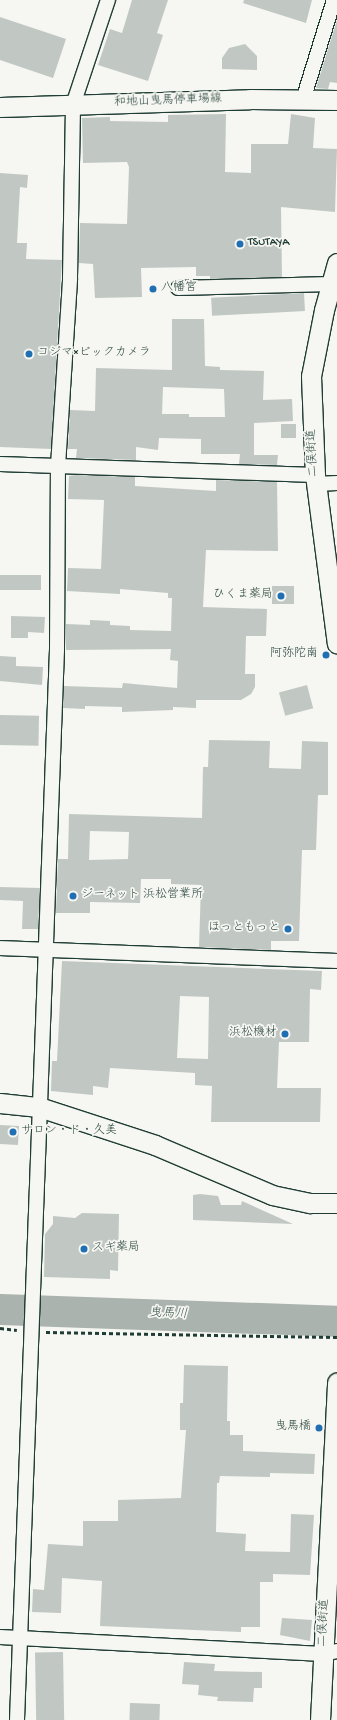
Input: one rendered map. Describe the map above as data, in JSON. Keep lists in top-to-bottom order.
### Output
{
  "streets": {
    "street": ["和地山曳馬停車場線", "二俣街道"]
  },
  "water": ["曳馬川"],
  "places": [
    "TSUTAYA",
    "八幡宮",
    "コジマ×ビックカメラ",
    "ひくま薬局",
    "阿弥陀南",
    "ジーネット 浜松営業所",
    "ほっともっと",
    "浜松機材",
    "サロン・ド・久美",
    "スギ薬局",
    "曳馬橋"
  ]
}
